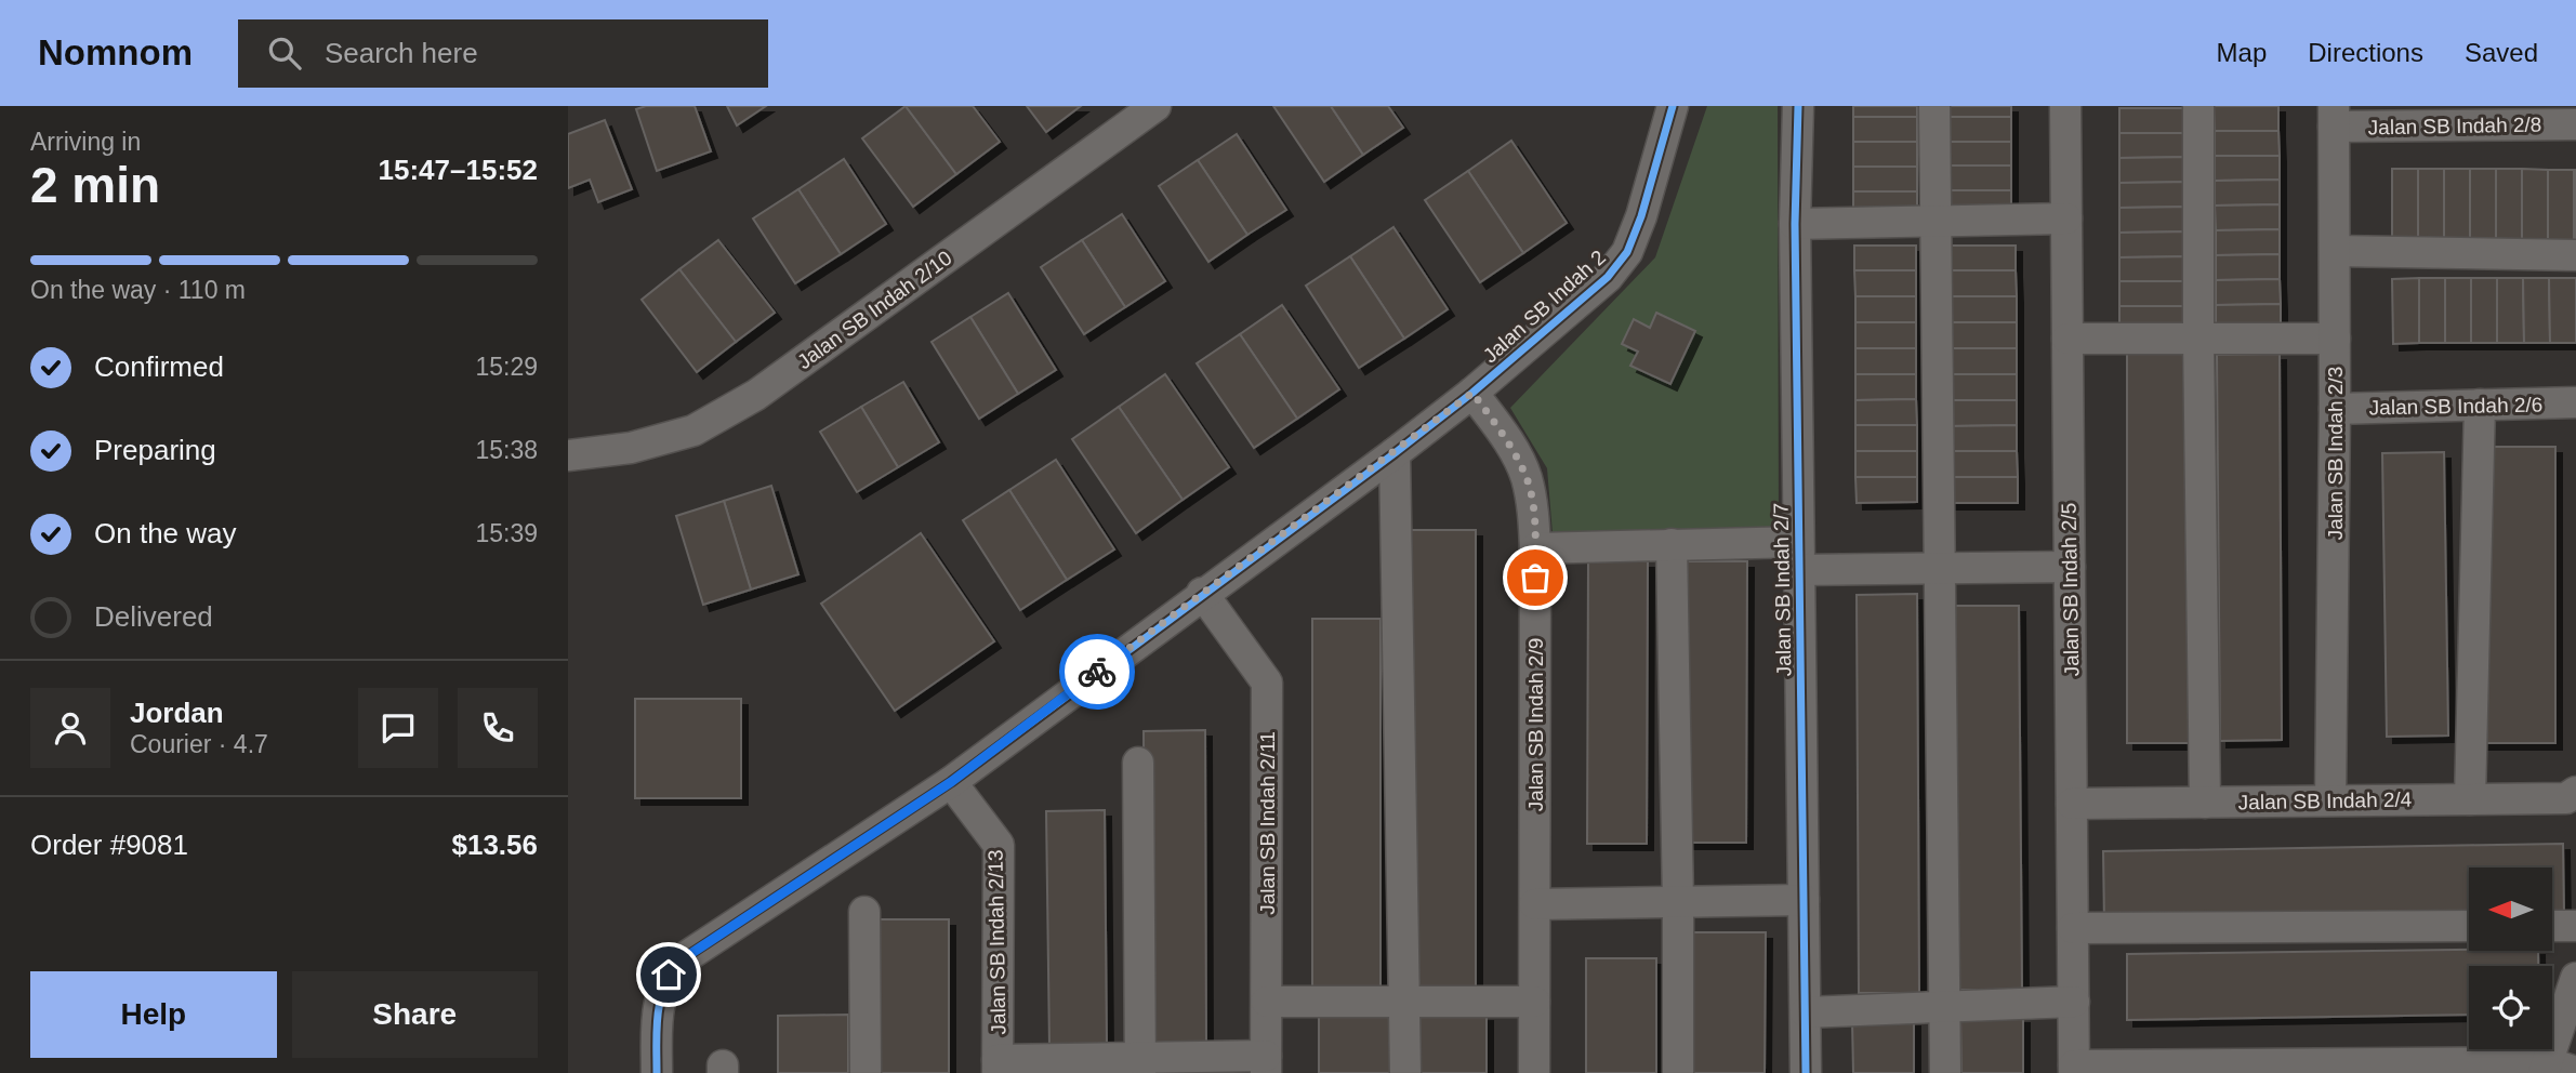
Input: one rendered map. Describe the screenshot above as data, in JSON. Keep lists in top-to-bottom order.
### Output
{
  "streets": {
    "street": [
      "Jalan SB Indah 2/8",
      "Jalan SB Indah 2",
      "Jalan SB Indah 2/10",
      "Jalan SB Indah 2/6",
      "Jalan SB Indah 2/3",
      "Jalan SB Indah 2/7",
      "Jalan SB Indah 2/5",
      "Jalan SB Indah 2/9",
      "Jalan SB Indah 2/4",
      "Jalan SB Indah 2/11",
      "Jalan SB Indah 2/13"
    ]
  },
  "crossings": [
    ["Jalan SB Indah 2/8", "Jalan SB Indah 2/3"],
    ["Jalan SB Indah 2", "Jalan SB Indah 2/9"],
    ["Jalan SB Indah 2", "Jalan SB Indah 2/11"],
    ["Jalan SB Indah 2", "Jalan SB Indah 2/13"],
    ["Jalan SB Indah 2/6", "Jalan SB Indah 2/3"],
    ["Jalan SB Indah 2/3", "Jalan SB Indah 2/4"],
    ["Jalan SB Indah 2/5", "Jalan SB Indah 2/4"]
  ],
  "north": "left",
  "page": {
    "header": "Nomnom",
    "search": "Search here",
    "nav": ["Map", "Directions", "Saved"],
    "heading": ["2 min", "Arriving in", "15:47–15:52"],
    "panel": [
      "Jordan",
      "Courier · 4.7",
      "Order #9081",
      "$13.56"
    ],
    "bar": "On the way · 110 m",
    "list": [
      ["Confirmed", "15:29"],
      ["Preparing", "15:38"],
      ["On the way", "15:39"],
      "Delivered"
    ],
    "buttons": ["Help", "Share"]
  }
}
